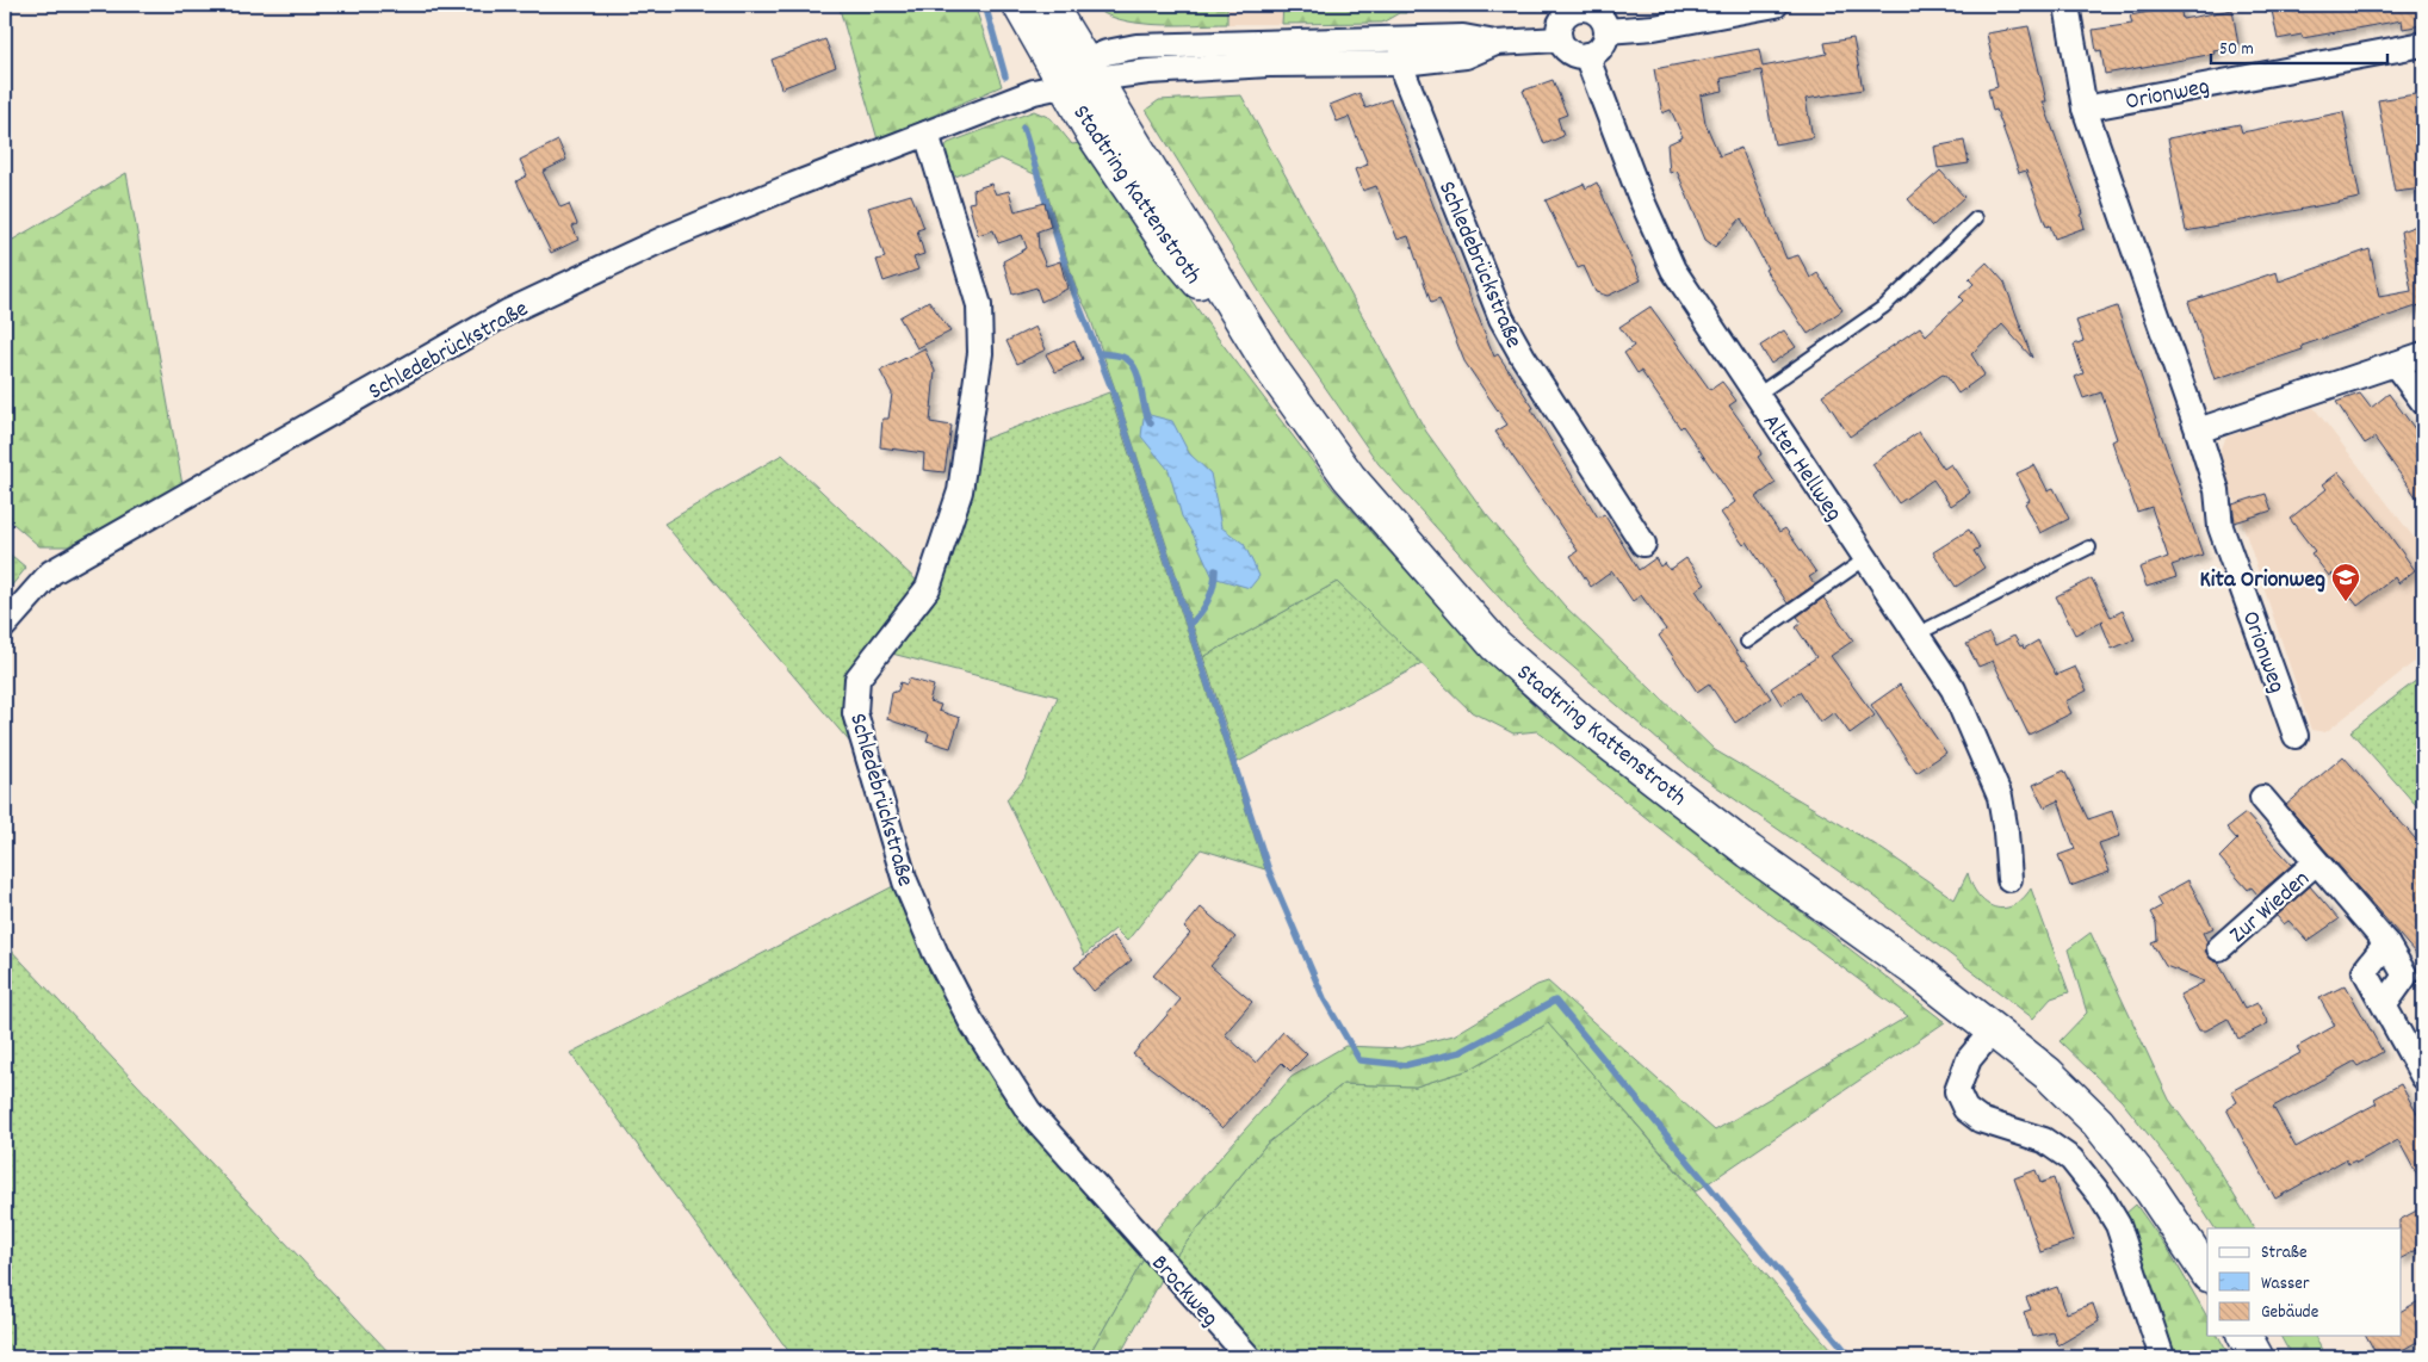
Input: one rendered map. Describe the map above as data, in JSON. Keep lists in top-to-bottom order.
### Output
{
  "streets": {
    "main road": ["Stadtring Kattenstroth"],
    "street": [
      "Orionweg",
      "Schledebrückstraße",
      "Alter Hellweg",
      "Zur Wieden",
      "Brockweg"
    ]
  },
  "crossings": [
    ["Stadtring Kattenstroth", "Schledebrückstraße"],
    ["Schledebrückstraße", "Alter Hellweg"],
    ["Schledebrückstraße", "Brockweg"]
  ],
  "places": {
    "school or university": ["Kita Orionweg"]
  },
  "legend": ["Straße", "Wasser", "Gebäude"],
  "scale_bar": "50 m"
}
